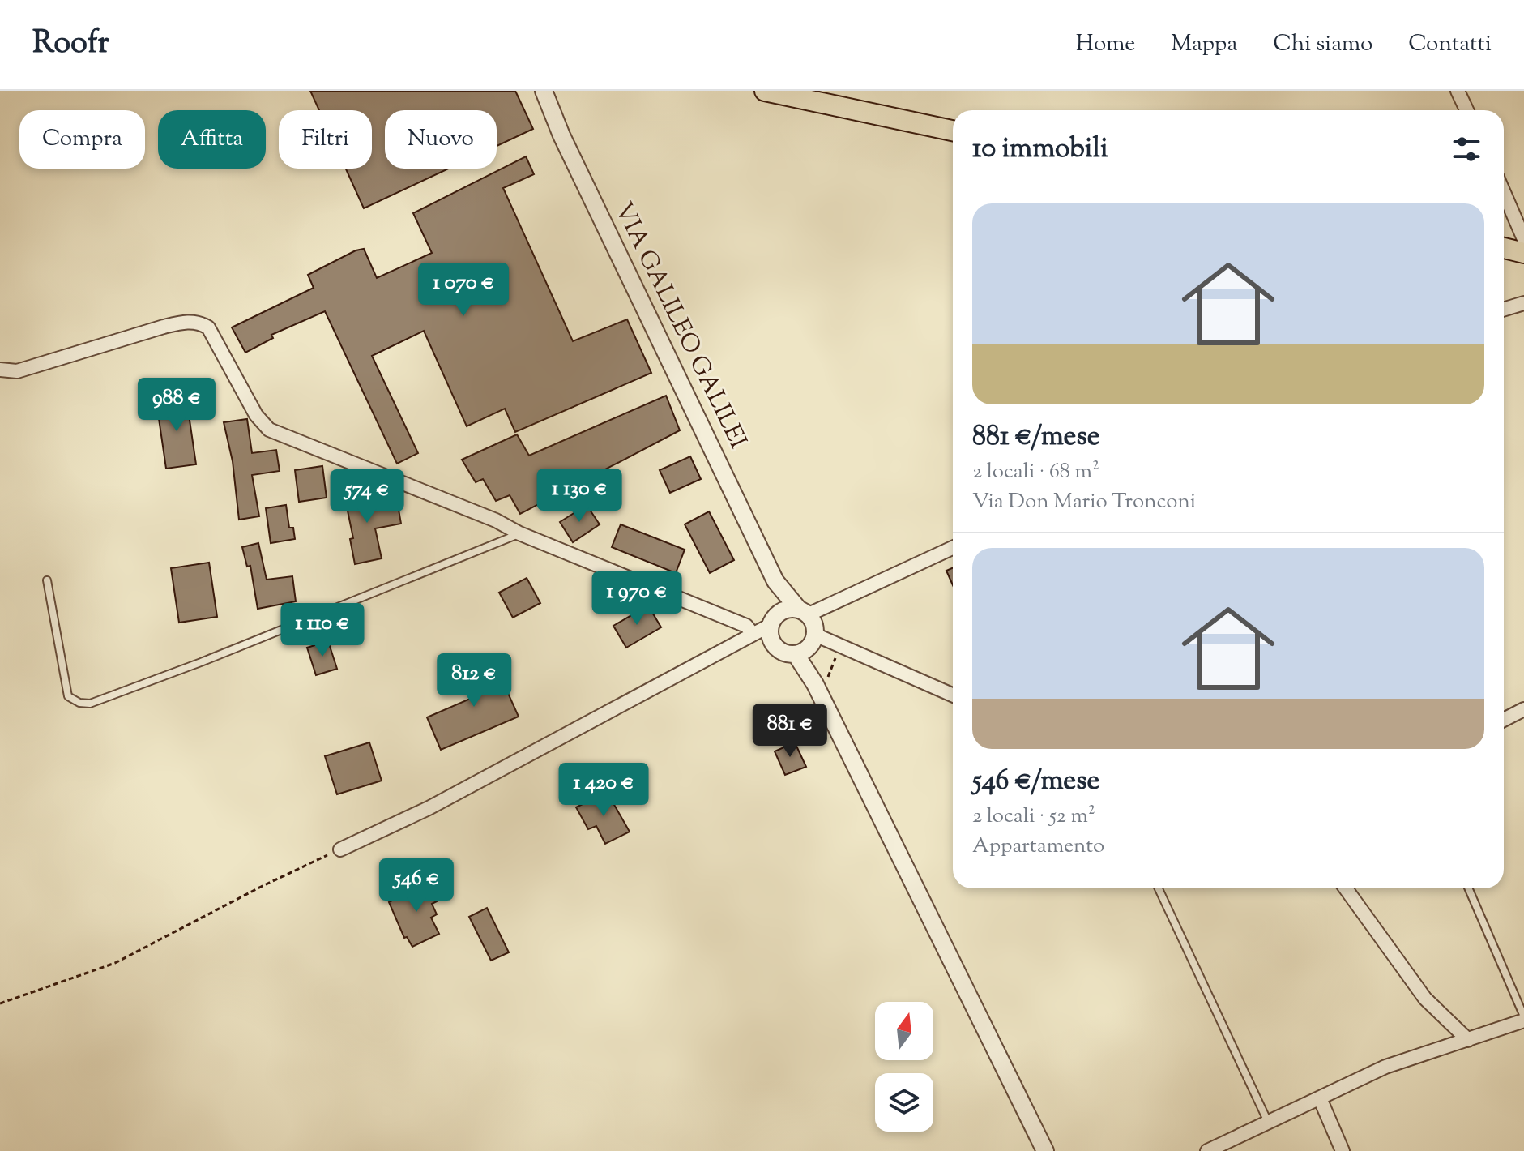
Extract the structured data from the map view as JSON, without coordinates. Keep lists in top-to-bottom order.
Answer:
{
  "streets": {
    "street": ["VIA GALILEO GALILEI"]
  },
  "north": "top",
  "page": {
    "header": "Roofr",
    "nav": [
      "Home",
      "Mappa",
      "Chi siamo",
      "Contatti"
    ],
    "chip": [
      "Compra",
      "Affitta",
      "Filtri",
      "Nuovo"
    ],
    "heading": "10 immobili",
    "list": [
      {
        "name": "881 €/mese",
        "note": "2 locali · 68 m² · Via Don Mario Tronconi"
      },
      {
        "name": "546 €/mese",
        "note": "2 locali · 52 m² · Appartamento"
      }
    ],
    "price": [
      "1 070 €",
      "988 €",
      "1 130 €",
      "574 €",
      "1 970 €",
      "1 110 €",
      "812 €",
      "881 €",
      "1 420 €",
      "546 €"
    ]
  }
}
